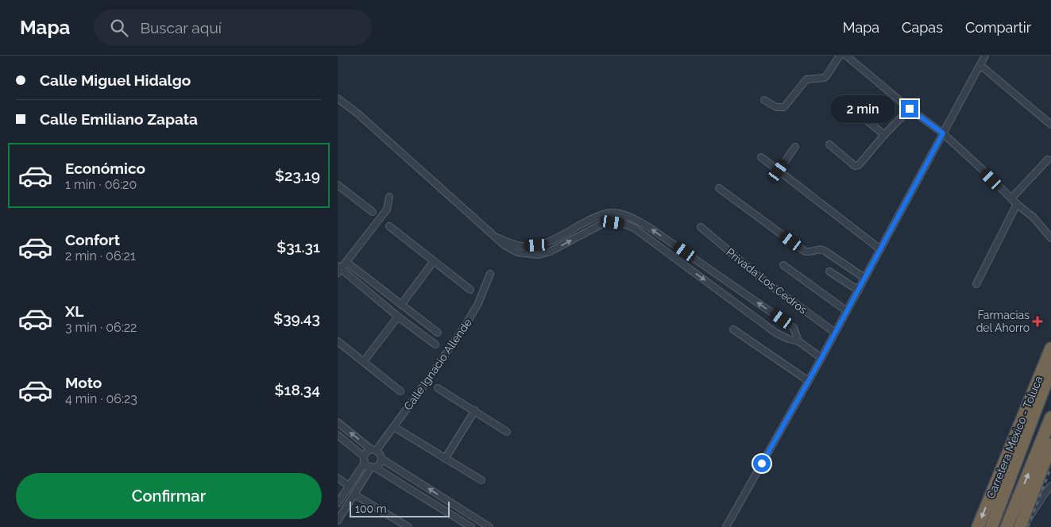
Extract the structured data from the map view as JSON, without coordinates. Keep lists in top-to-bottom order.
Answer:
{
  "streets": {
    "highway": ["Carretera México - Toluca"],
    "street": ["Privada Los Cedros", "Calle Ignacio Allende"]
  },
  "places": {
    "health": ["Farmacias del Ahorro"]
  },
  "scale_bar": "100 m",
  "page": {
    "header": "Mapa",
    "search": "Buscar aquí",
    "nav": ["Mapa", "Capas", "Compartir"],
    "banner": ["Calle Miguel Hidalgo", "Calle Emiliano Zapata"],
    "bubble": "2 min",
    "list": [
      {
        "name": "Económico",
        "note": "1 min · 06:20",
        "value": "$23.19"
      },
      {
        "name": "Confort",
        "note": "2 min · 06:21",
        "value": "$31.31"
      },
      {
        "name": "XL",
        "note": "3 min · 06:22",
        "value": "$39.43"
      },
      {
        "name": "Moto",
        "note": "4 min · 06:23",
        "value": "$18.34"
      }
    ],
    "buttons": "Confirmar",
    "scale": "100 m"
  }
}
